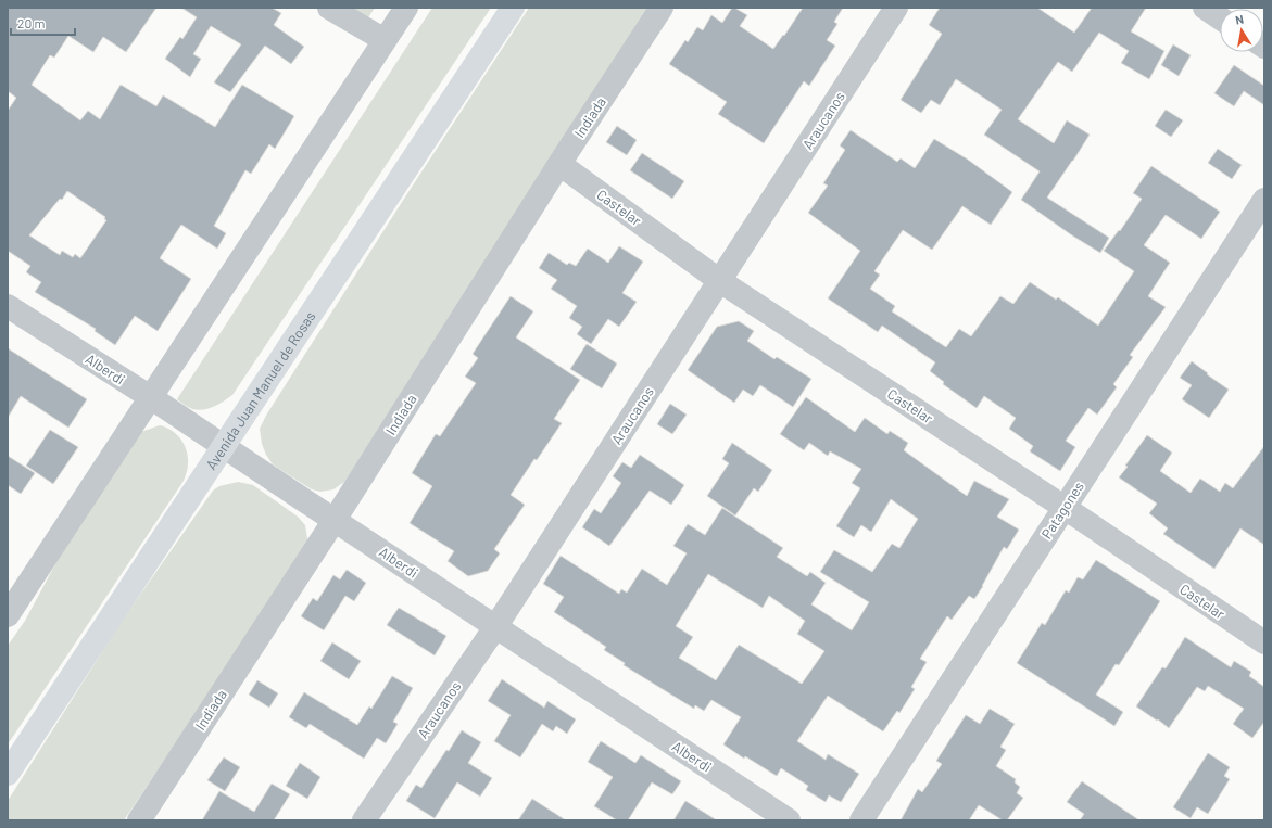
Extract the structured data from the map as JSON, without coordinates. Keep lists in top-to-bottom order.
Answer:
{
  "streets": {
    "main road": ["Avenida Juan Manuel de Rosas"],
    "street": [
      "Indiada",
      "Araucanos",
      "Castelar",
      "Alberdi",
      "Patagones"
    ]
  },
  "crossings": [
    ["Indiada", "Castelar"],
    ["Indiada", "Alberdi"],
    ["Araucanos", "Castelar"],
    ["Araucanos", "Alberdi"],
    ["Castelar", "Patagones"],
    ["Alberdi", "Avenida Juan Manuel de Rosas"]
  ],
  "scale_bar": "20 m",
  "north": "top"
}
